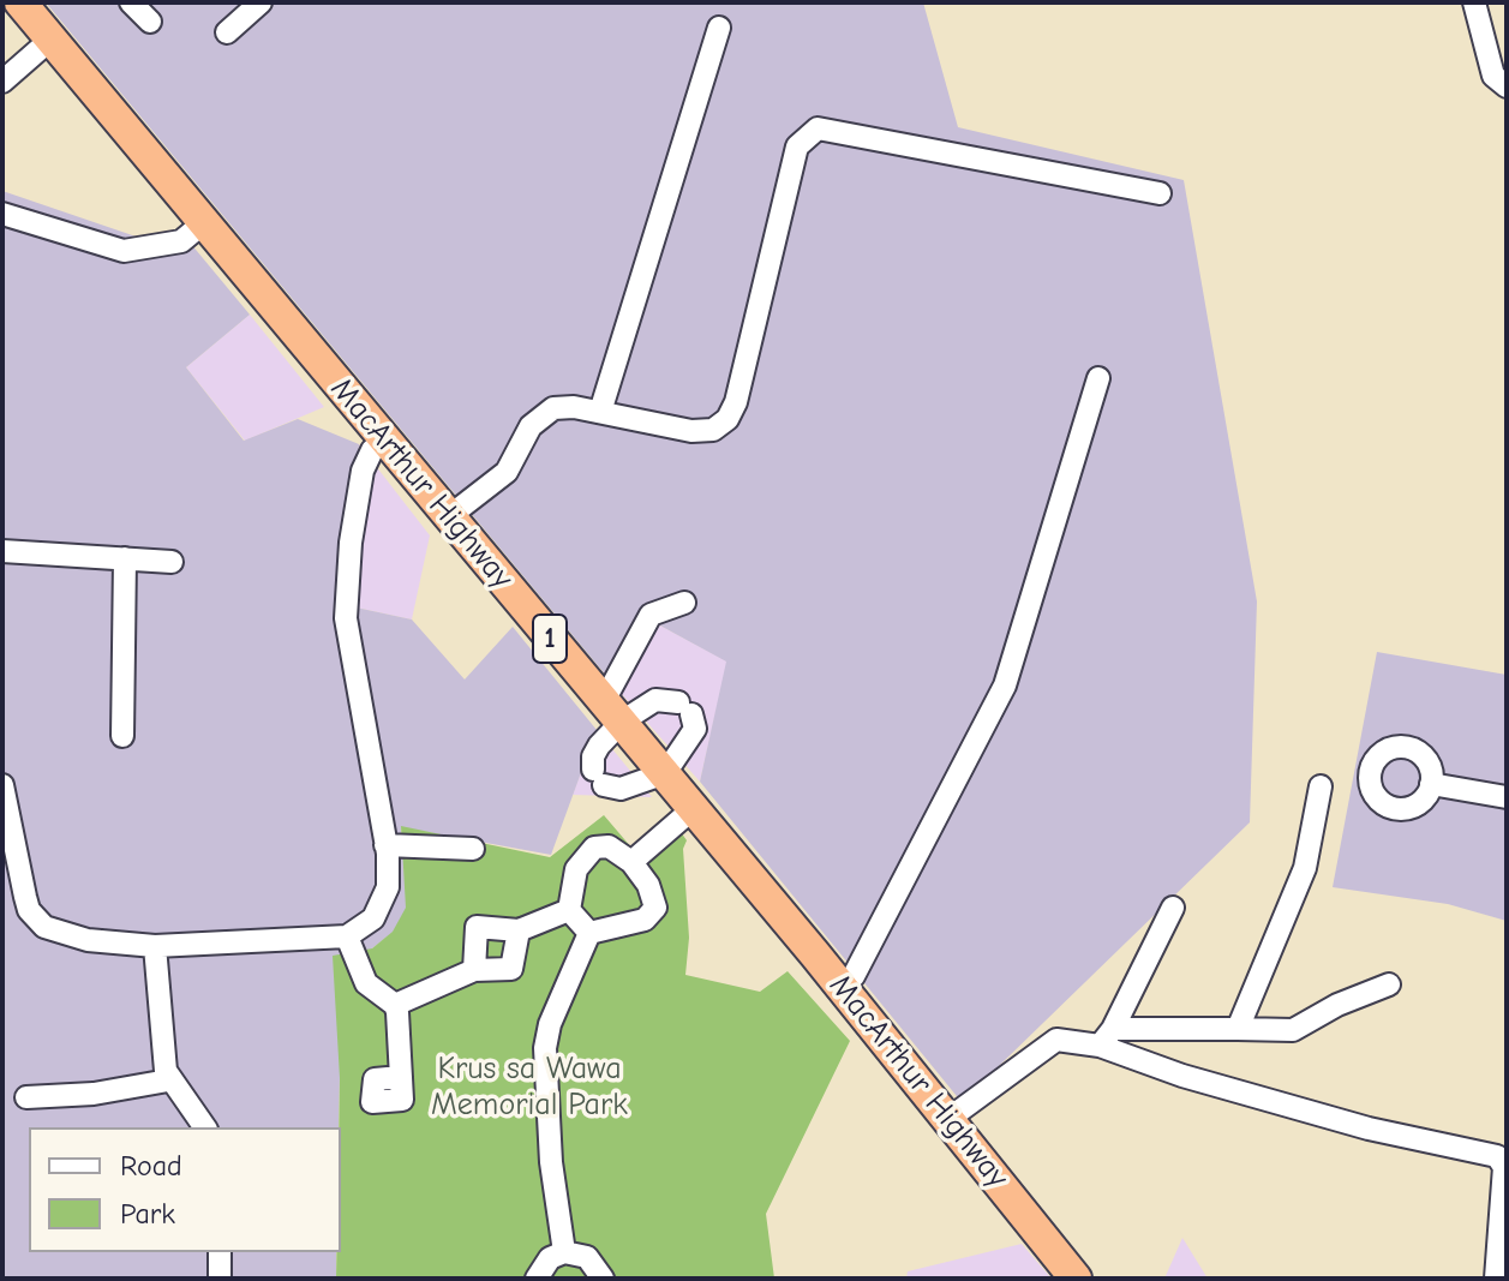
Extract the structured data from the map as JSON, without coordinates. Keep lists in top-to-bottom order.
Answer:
{
  "streets": {
    "highway": ["MacArthur Highway", "1"]
  },
  "parks": ["Krus sa Wawa Memorial Park"],
  "legend": ["Road", "Park"]
}
